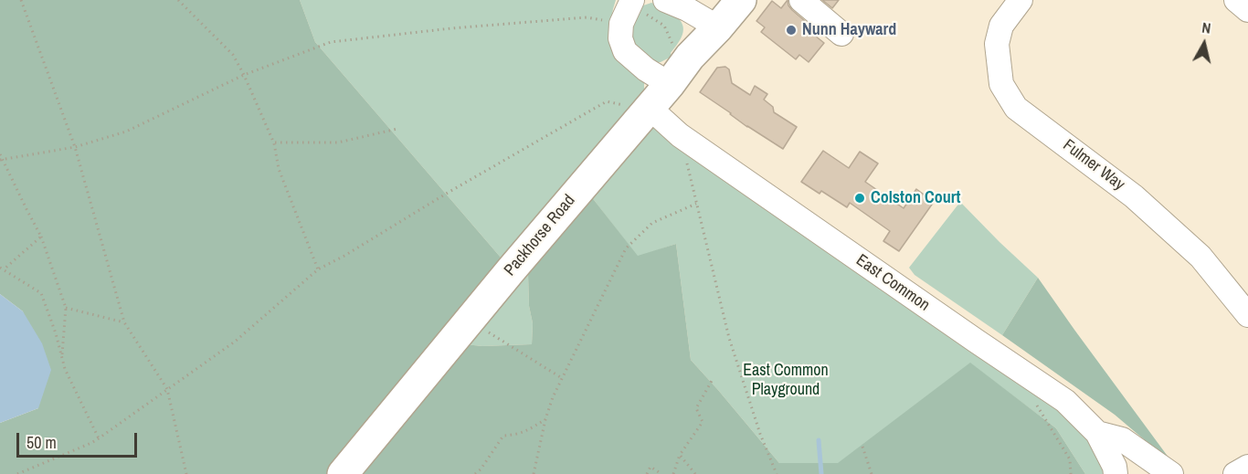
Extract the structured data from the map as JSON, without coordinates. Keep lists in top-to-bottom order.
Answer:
{
  "streets": {
    "main road": ["Packhorse Road"],
    "street": ["Fulmer Way", "East Common"]
  },
  "crossings": [
    ["Packhorse Road", "East Common"]
  ],
  "parks": ["East Common Playground"],
  "places": ["Nunn Hayward", "Colston Court"],
  "scale_bar": "50 m",
  "north": "top"
}
